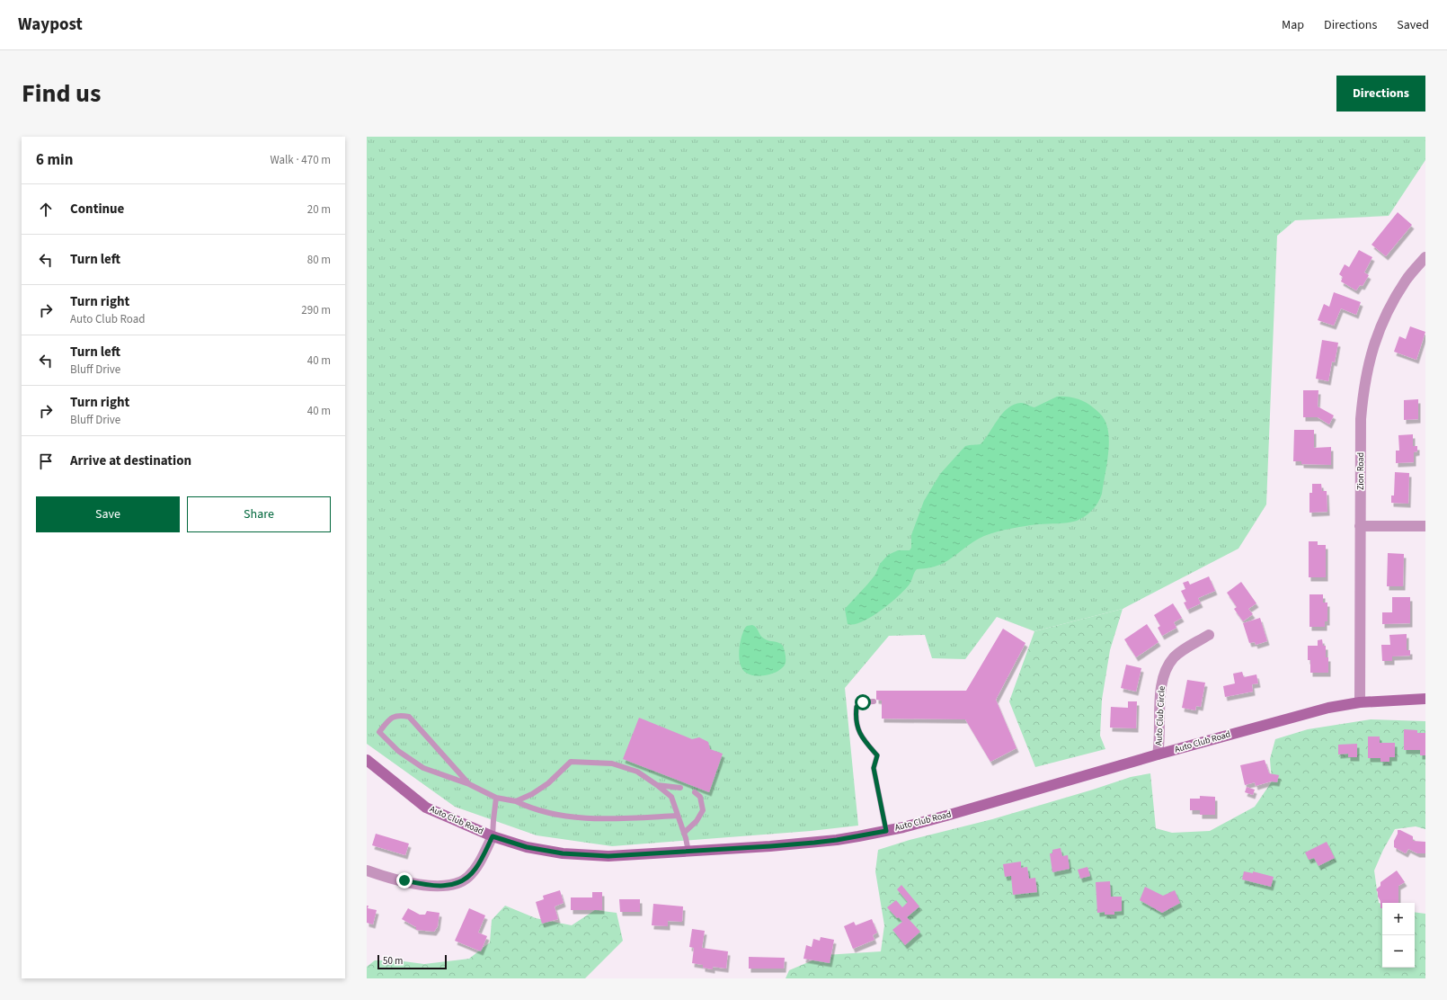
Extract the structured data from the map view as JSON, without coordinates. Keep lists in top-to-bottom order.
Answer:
{
  "streets": {
    "street": ["Zion Road", "Auto Club Circle", "Auto Club Road"]
  },
  "crossings": [
    ["Zion Road", "Auto Club Road"],
    ["Auto Club Circle", "Auto Club Road"]
  ],
  "scale_bar": "50 m",
  "page": {
    "header": "Waypost",
    "nav": ["Map", "Directions", "Saved"],
    "title": "Find us",
    "buttons": [
      "Directions",
      ["Save", "Share"]
    ],
    "heading": ["6 min", "Walk · 470 m"],
    "list": [
      ["Continue", "20 m"],
      ["Turn left", "80 m"],
      ["Turn right", "Auto Club Road", "290 m"],
      ["Turn left", "Bluff Drive", "40 m"],
      ["Turn right", "Bluff Drive", "40 m"],
      "Arrive at destination"
    ],
    "map_buttons": ["+", "−"],
    "scale": "50 m"
  }
}
